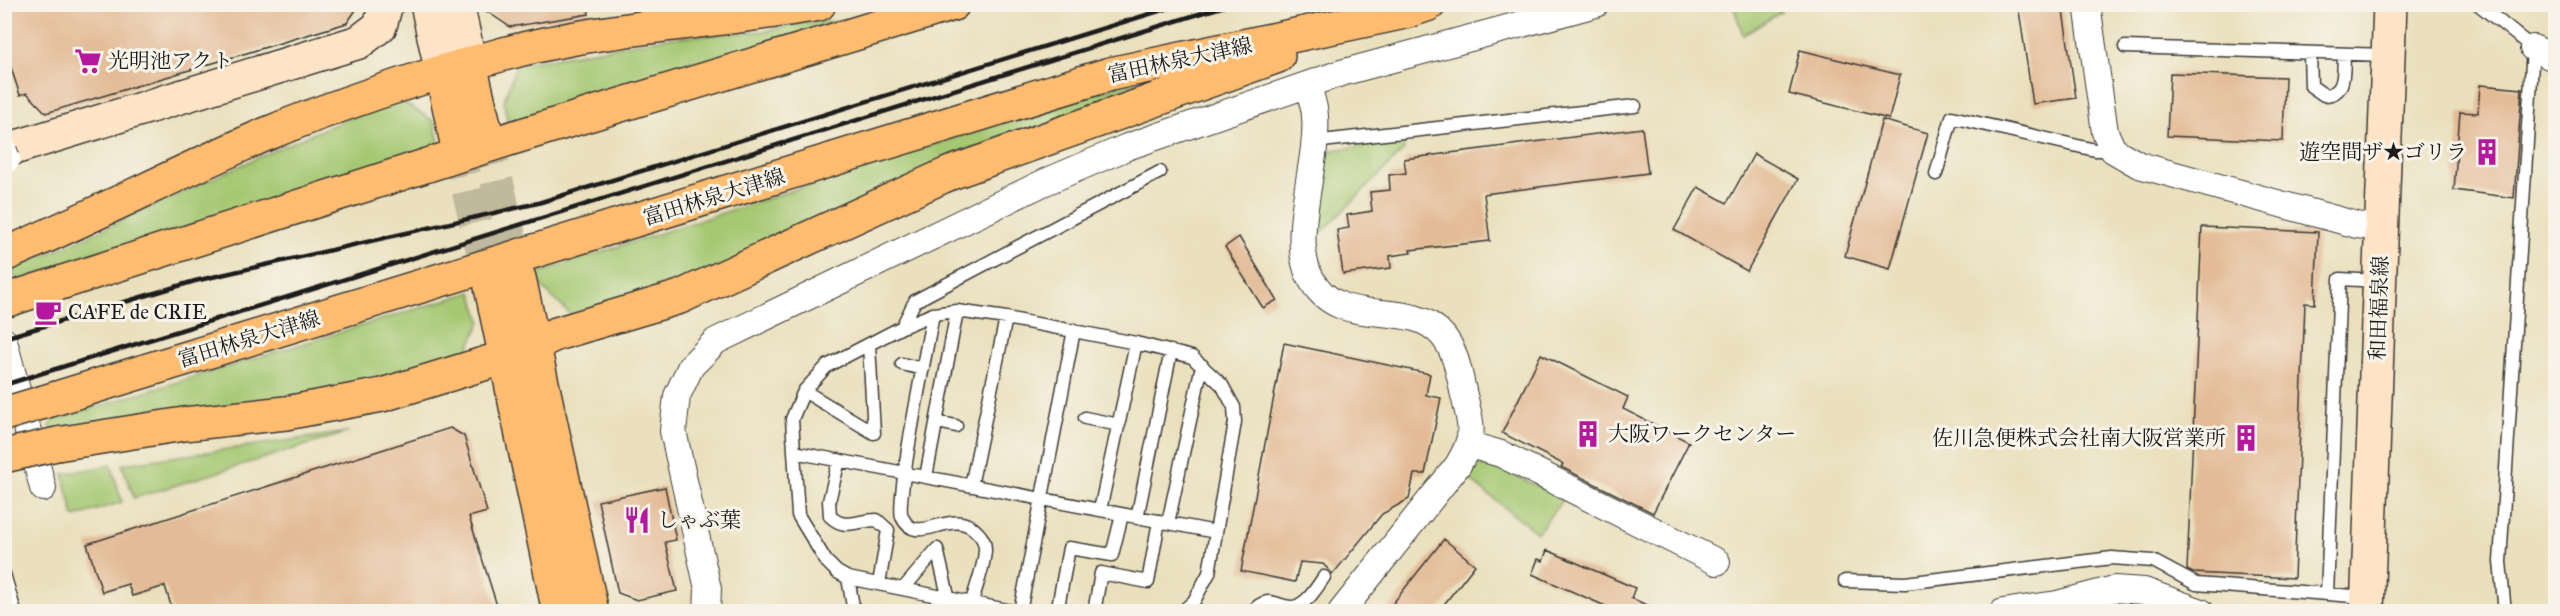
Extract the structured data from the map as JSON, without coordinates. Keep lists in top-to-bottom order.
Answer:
{
  "streets": {
    "main road": ["富田林泉大津線", "和田福泉線"]
  },
  "places": {
    "supermarket": ["光明池アクト"],
    "building": ["遊空間ザ★ゴリラ", "大阪ワークセンター", "佐川急便株式会社南大阪営業所"],
    "cafe": ["CAFE de CRIE"],
    "restaurant": ["しゃぶ葉"]
  }
}
